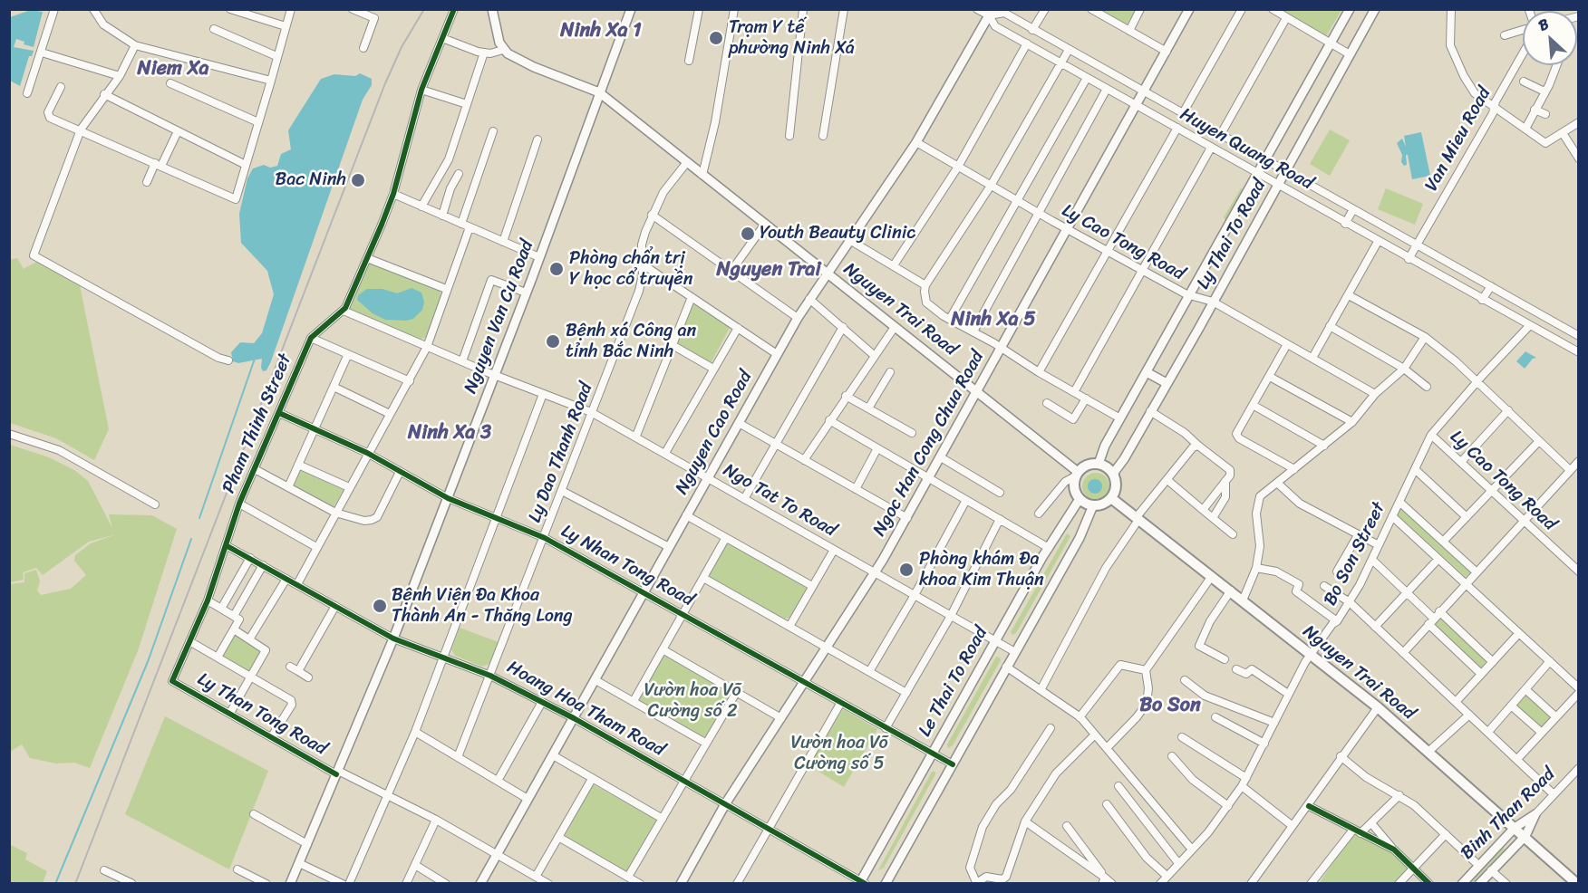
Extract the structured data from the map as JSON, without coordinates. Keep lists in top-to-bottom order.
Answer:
{
  "streets": {
    "highway": ["Nguyen Trai Road"],
    "main road": [
      "Ly Thai To Road",
      "Nguyen Van Cu Road",
      "Nguyen Cao Road",
      "Ngoc Han Cong Chua Road",
      "Le Thai To Road",
      "Binh Than Road"
    ],
    "street": [
      "Van Mieu Road",
      "Huyen Quang Road",
      "Ly Cao Tong Road",
      "Pham Thinh Street",
      "Ly Dao Thanh Road",
      "Ngo Tat To Road",
      "Bo Son Street",
      "Ly Nhan Tong Road",
      "Hoang Hoa Tham Road",
      "Ly Than Tong Road"
    ]
  },
  "crossings": [
    ["Van Mieu Road", "Huyen Quang Road"],
    ["Huyen Quang Road", "Ly Thai To Road"],
    ["Huyen Quang Road", "Nguyen Cao Road"],
    ["Huyen Quang Road", "Ngoc Han Cong Chua Road"],
    ["Huyen Quang Road", "Bo Son Street"],
    ["Ly Thai To Road", "Ly Cao Tong Road"],
    ["Ly Thai To Road", "Nguyen Trai Road"],
    ["Ly Thai To Road", "Le Thai To Road"],
    ["Ly Cao Tong Road", "Nguyen Cao Road"],
    ["Ly Cao Tong Road", "Ngoc Han Cong Chua Road"],
    ["Ly Cao Tong Road", "Bo Son Street"],
    ["Nguyen Trai Road", "Nguyen Van Cu Road"],
    ["Nguyen Trai Road", "Nguyen Cao Road"],
    ["Nguyen Trai Road", "Ngoc Han Cong Chua Road"],
    ["Nguyen Trai Road", "Ly Dao Thanh Road"],
    ["Nguyen Trai Road", "Bo Son Street"],
    ["Nguyen Trai Road", "Le Thai To Road"],
    ["Nguyen Trai Road", "Binh Than Road"],
    ["Nguyen Van Cu Road", "Ngo Tat To Road"],
    ["Nguyen Van Cu Road", "Ly Nhan Tong Road"],
    ["Nguyen Van Cu Road", "Hoang Hoa Tham Road"],
    ["Nguyen Van Cu Road", "Ly Than Tong Road"],
    ["Pham Thinh Street", "Ngo Tat To Road"],
    ["Pham Thinh Street", "Ly Nhan Tong Road"],
    ["Pham Thinh Street", "Hoang Hoa Tham Road"],
    ["Pham Thinh Street", "Ly Than Tong Road"],
    ["Nguyen Cao Road", "Ngo Tat To Road"],
    ["Nguyen Cao Road", "Ly Nhan Tong Road"],
    ["Nguyen Cao Road", "Hoang Hoa Tham Road"],
    ["Nguyen Cao Road", "Ly Than Tong Road"],
    ["Ngoc Han Cong Chua Road", "Ngo Tat To Road"],
    ["Ngoc Han Cong Chua Road", "Ly Nhan Tong Road"],
    ["Ngoc Han Cong Chua Road", "Hoang Hoa Tham Road"],
    ["Ly Dao Thanh Road", "Ngo Tat To Road"],
    ["Ly Dao Thanh Road", "Ly Nhan Tong Road"],
    ["Ly Dao Thanh Road", "Hoang Hoa Tham Road"],
    ["Ngo Tat To Road", "Le Thai To Road"],
    ["Ly Nhan Tong Road", "Le Thai To Road"],
    ["Le Thai To Road", "Hoang Hoa Tham Road"]
  ],
  "districts": [
    "Ninh Xa 1",
    "Niem Xa",
    "Nguyen Trai",
    "Ninh Xa 5",
    "Ninh Xa 3",
    "Bo Son"
  ],
  "parks": ["Vườn hoa Võ Cường số 2", "Vườn hoa Võ Cường số 5"],
  "places": [
    "Trạm Y tế phường Ninh Xá",
    "Bac Ninh",
    "Youth Beauty Clinic",
    "Phòng chẩn trị Y học cổ truyền",
    "Bệnh xá Công an tỉnh Bắc Ninh",
    "Phòng khám Đa khoa Kim Thuận",
    "Bệnh Viện Đa Khoa Thành An - Thăng Long"
  ],
  "north": "top left"
}
